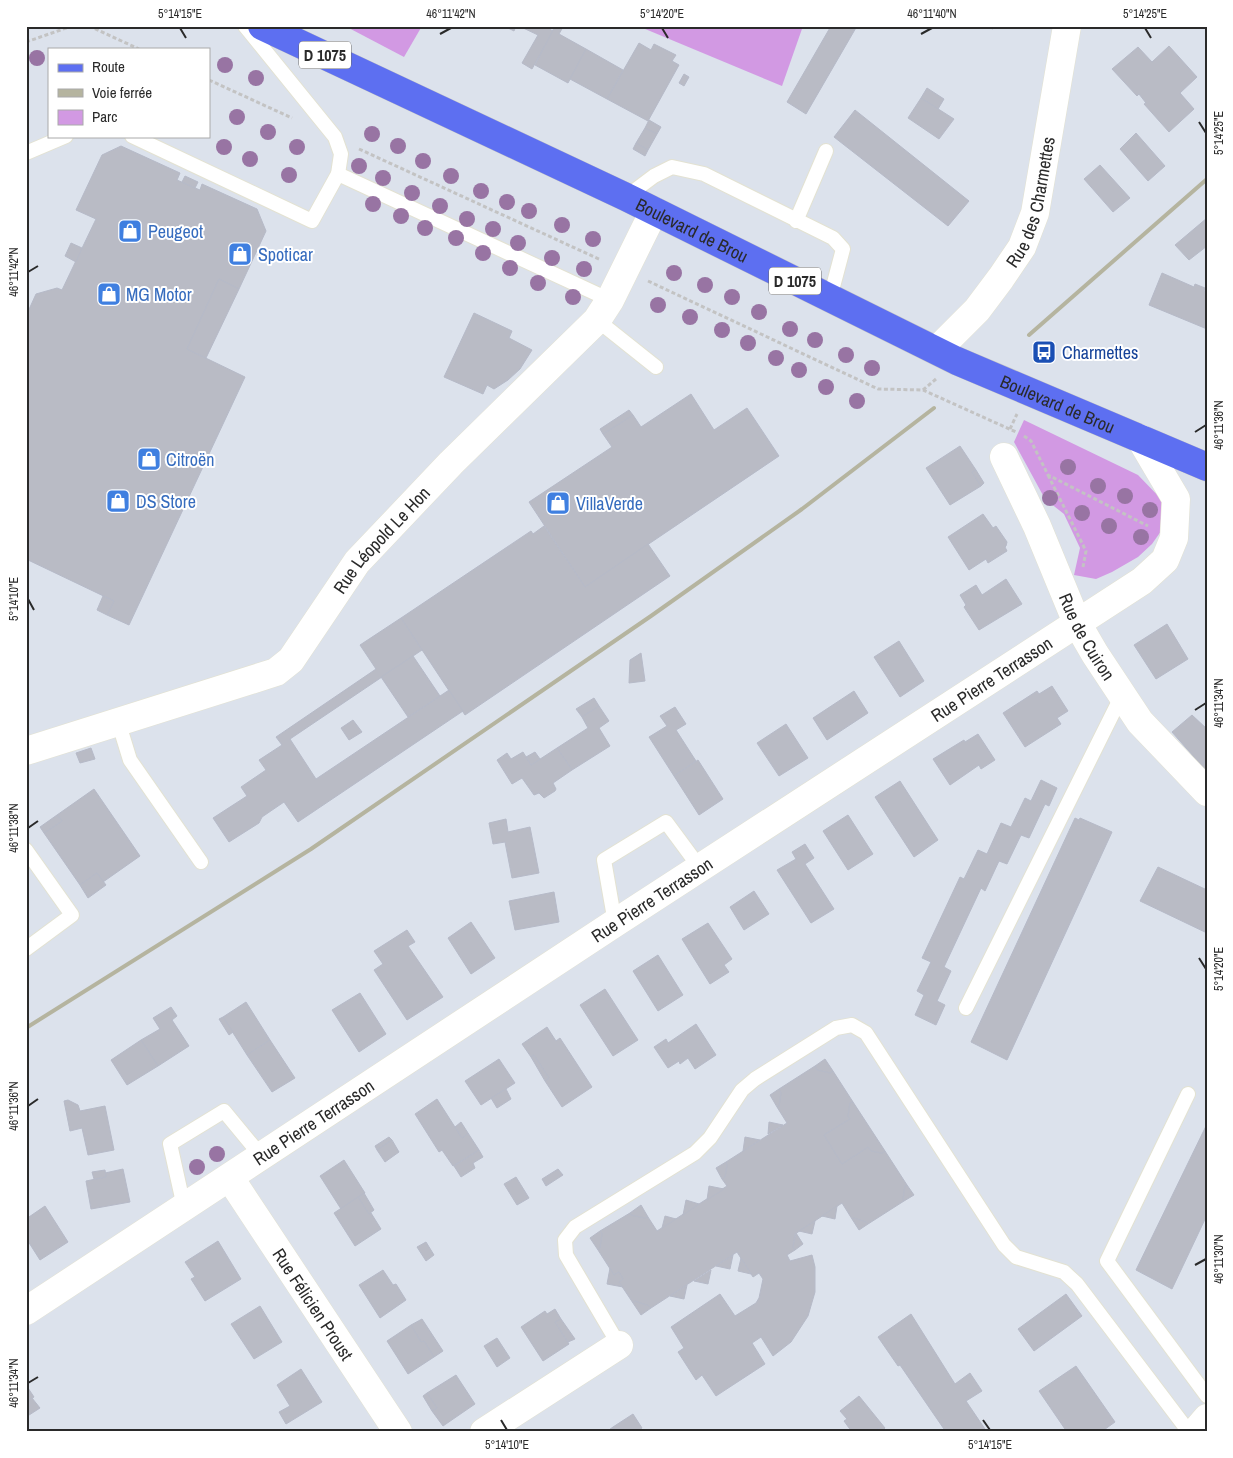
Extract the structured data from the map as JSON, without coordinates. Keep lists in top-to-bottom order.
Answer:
{
  "streets": {
    "main road": ["D 1075", "Boulevard de Brou"],
    "street": [
      "Rue des Charmettes",
      "Rue Léopold Le Hon",
      "Rue de Cuiron",
      "Rue Pierre Terrasson",
      "Rue Félicien Proust"
    ]
  },
  "crossings": [
    ["Rue des Charmettes", "Boulevard de Brou"],
    ["Boulevard de Brou", "Rue Léopold Le Hon"],
    ["Boulevard de Brou", "Rue Pierre Terrasson"],
    ["Rue de Cuiron", "Rue Pierre Terrasson"],
    ["Rue Pierre Terrasson", "Rue Félicien Proust"]
  ],
  "places": {
    "shop": [
      "Peugeot",
      "Spoticar",
      "MG Motor",
      "Citroën",
      "DS Store",
      "VillaVerde"
    ],
    "bus stop": ["Charmettes"]
  },
  "legend": ["Route", "Voie ferrée", "Parc"],
  "coordinates": [
    "5°14'15\"E",
    "46°11'42\"N",
    "5°14'20\"E",
    "46°11'40\"N",
    "5°14'25\"E",
    "46°11'36\"N",
    "5°14'10\"E",
    "46°11'34\"N",
    "46°11'38\"N",
    "46°11'30\"N"
  ]
}
